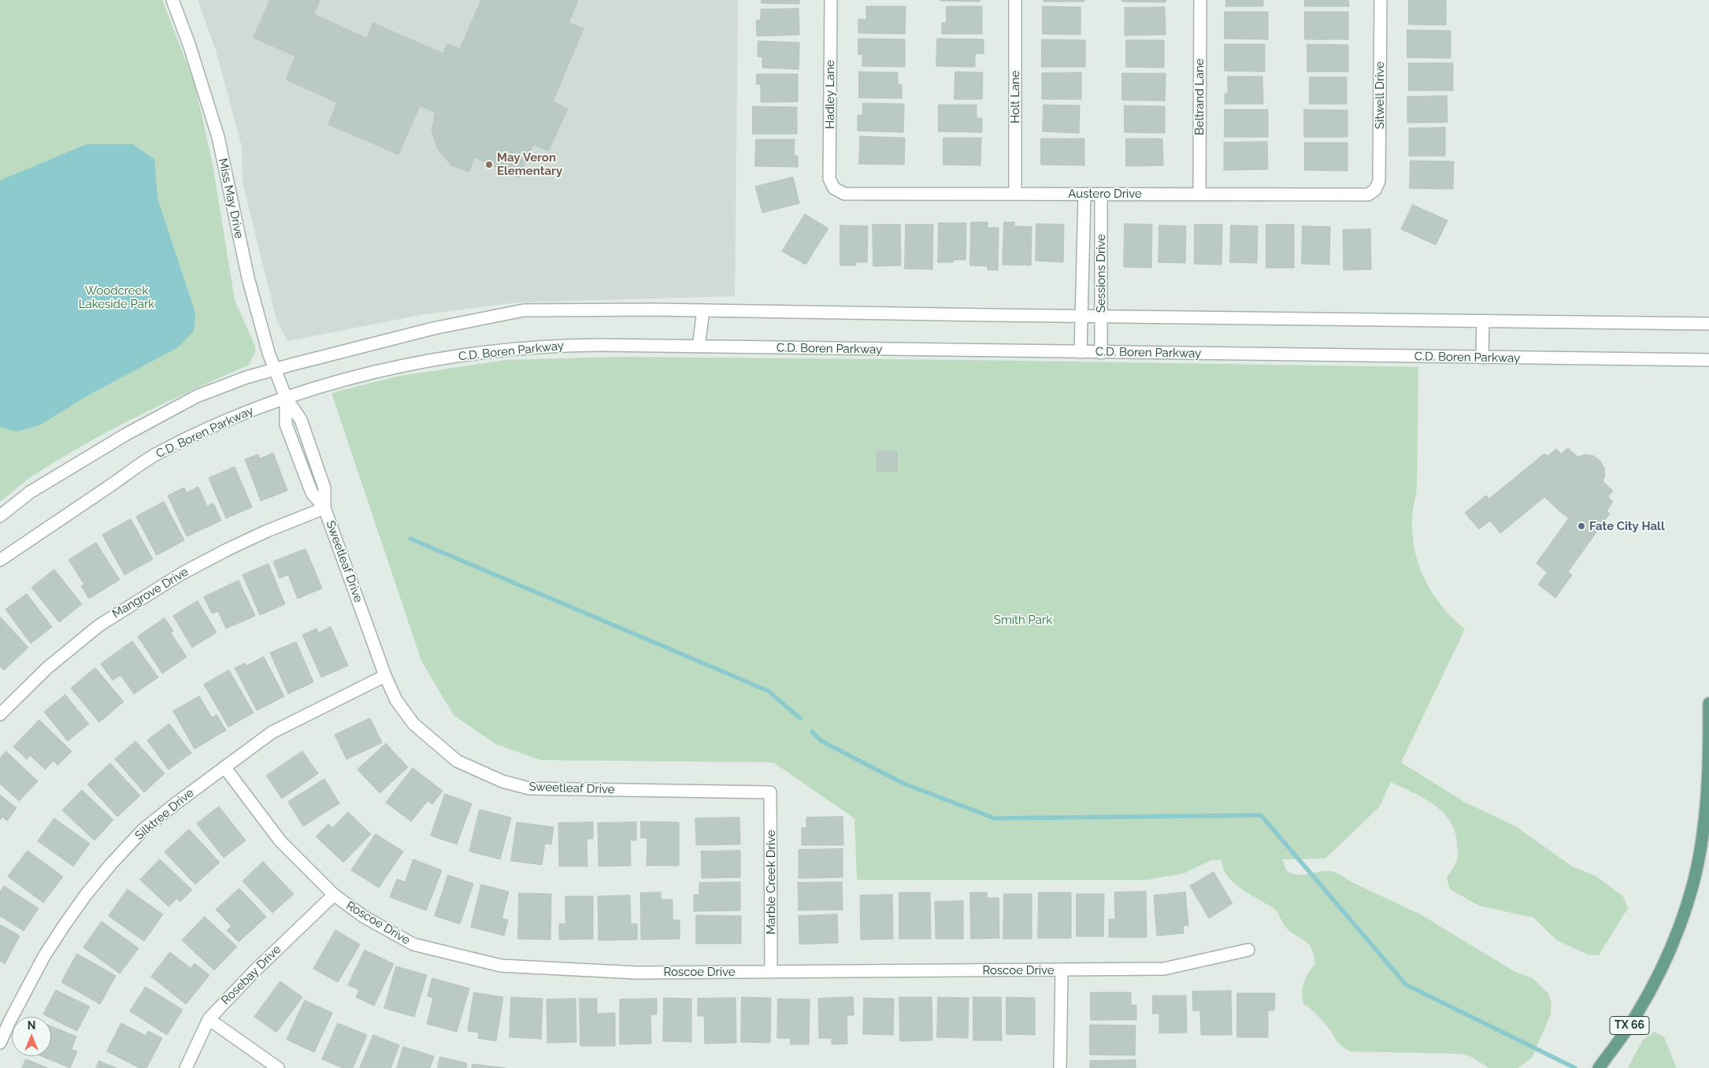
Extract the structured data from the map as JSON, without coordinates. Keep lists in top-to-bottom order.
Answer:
{
  "streets": {
    "main road": ["TX 66"],
    "street": [
      "Hadley Lane",
      "Sitwell Drive",
      "Holt Lane",
      "Beltrand Lane",
      "Austero Drive",
      "Miss May Drive",
      "Sessions Drive",
      "C.D. Boren Parkway",
      "Sweetleaf Drive",
      "Mangrove Drive",
      "Silktree Drive",
      "Marble Creek Drive",
      "Roscoe Drive",
      "Rosebay Drive"
    ]
  },
  "crossings": [
    ["Hadley Lane", "Austero Drive"],
    ["Sitwell Drive", "Austero Drive"],
    ["Holt Lane", "Austero Drive"],
    ["Beltrand Lane", "Austero Drive"],
    ["Austero Drive", "Sessions Drive"],
    ["Miss May Drive", "C.D. Boren Parkway"],
    ["Miss May Drive", "Sweetleaf Drive"],
    ["Sessions Drive", "C.D. Boren Parkway"],
    ["C.D. Boren Parkway", "Sweetleaf Drive"],
    ["Sweetleaf Drive", "Mangrove Drive"],
    ["Sweetleaf Drive", "Silktree Drive"],
    ["Sweetleaf Drive", "Marble Creek Drive"],
    ["Silktree Drive", "Roscoe Drive"],
    ["Marble Creek Drive", "Roscoe Drive"],
    ["Roscoe Drive", "Rosebay Drive"]
  ],
  "parks": ["Woodcreek Lakeside Park", "Smith Park"],
  "places": ["May Veron Elementary", "Fate City Hall"],
  "north": "top"
}
